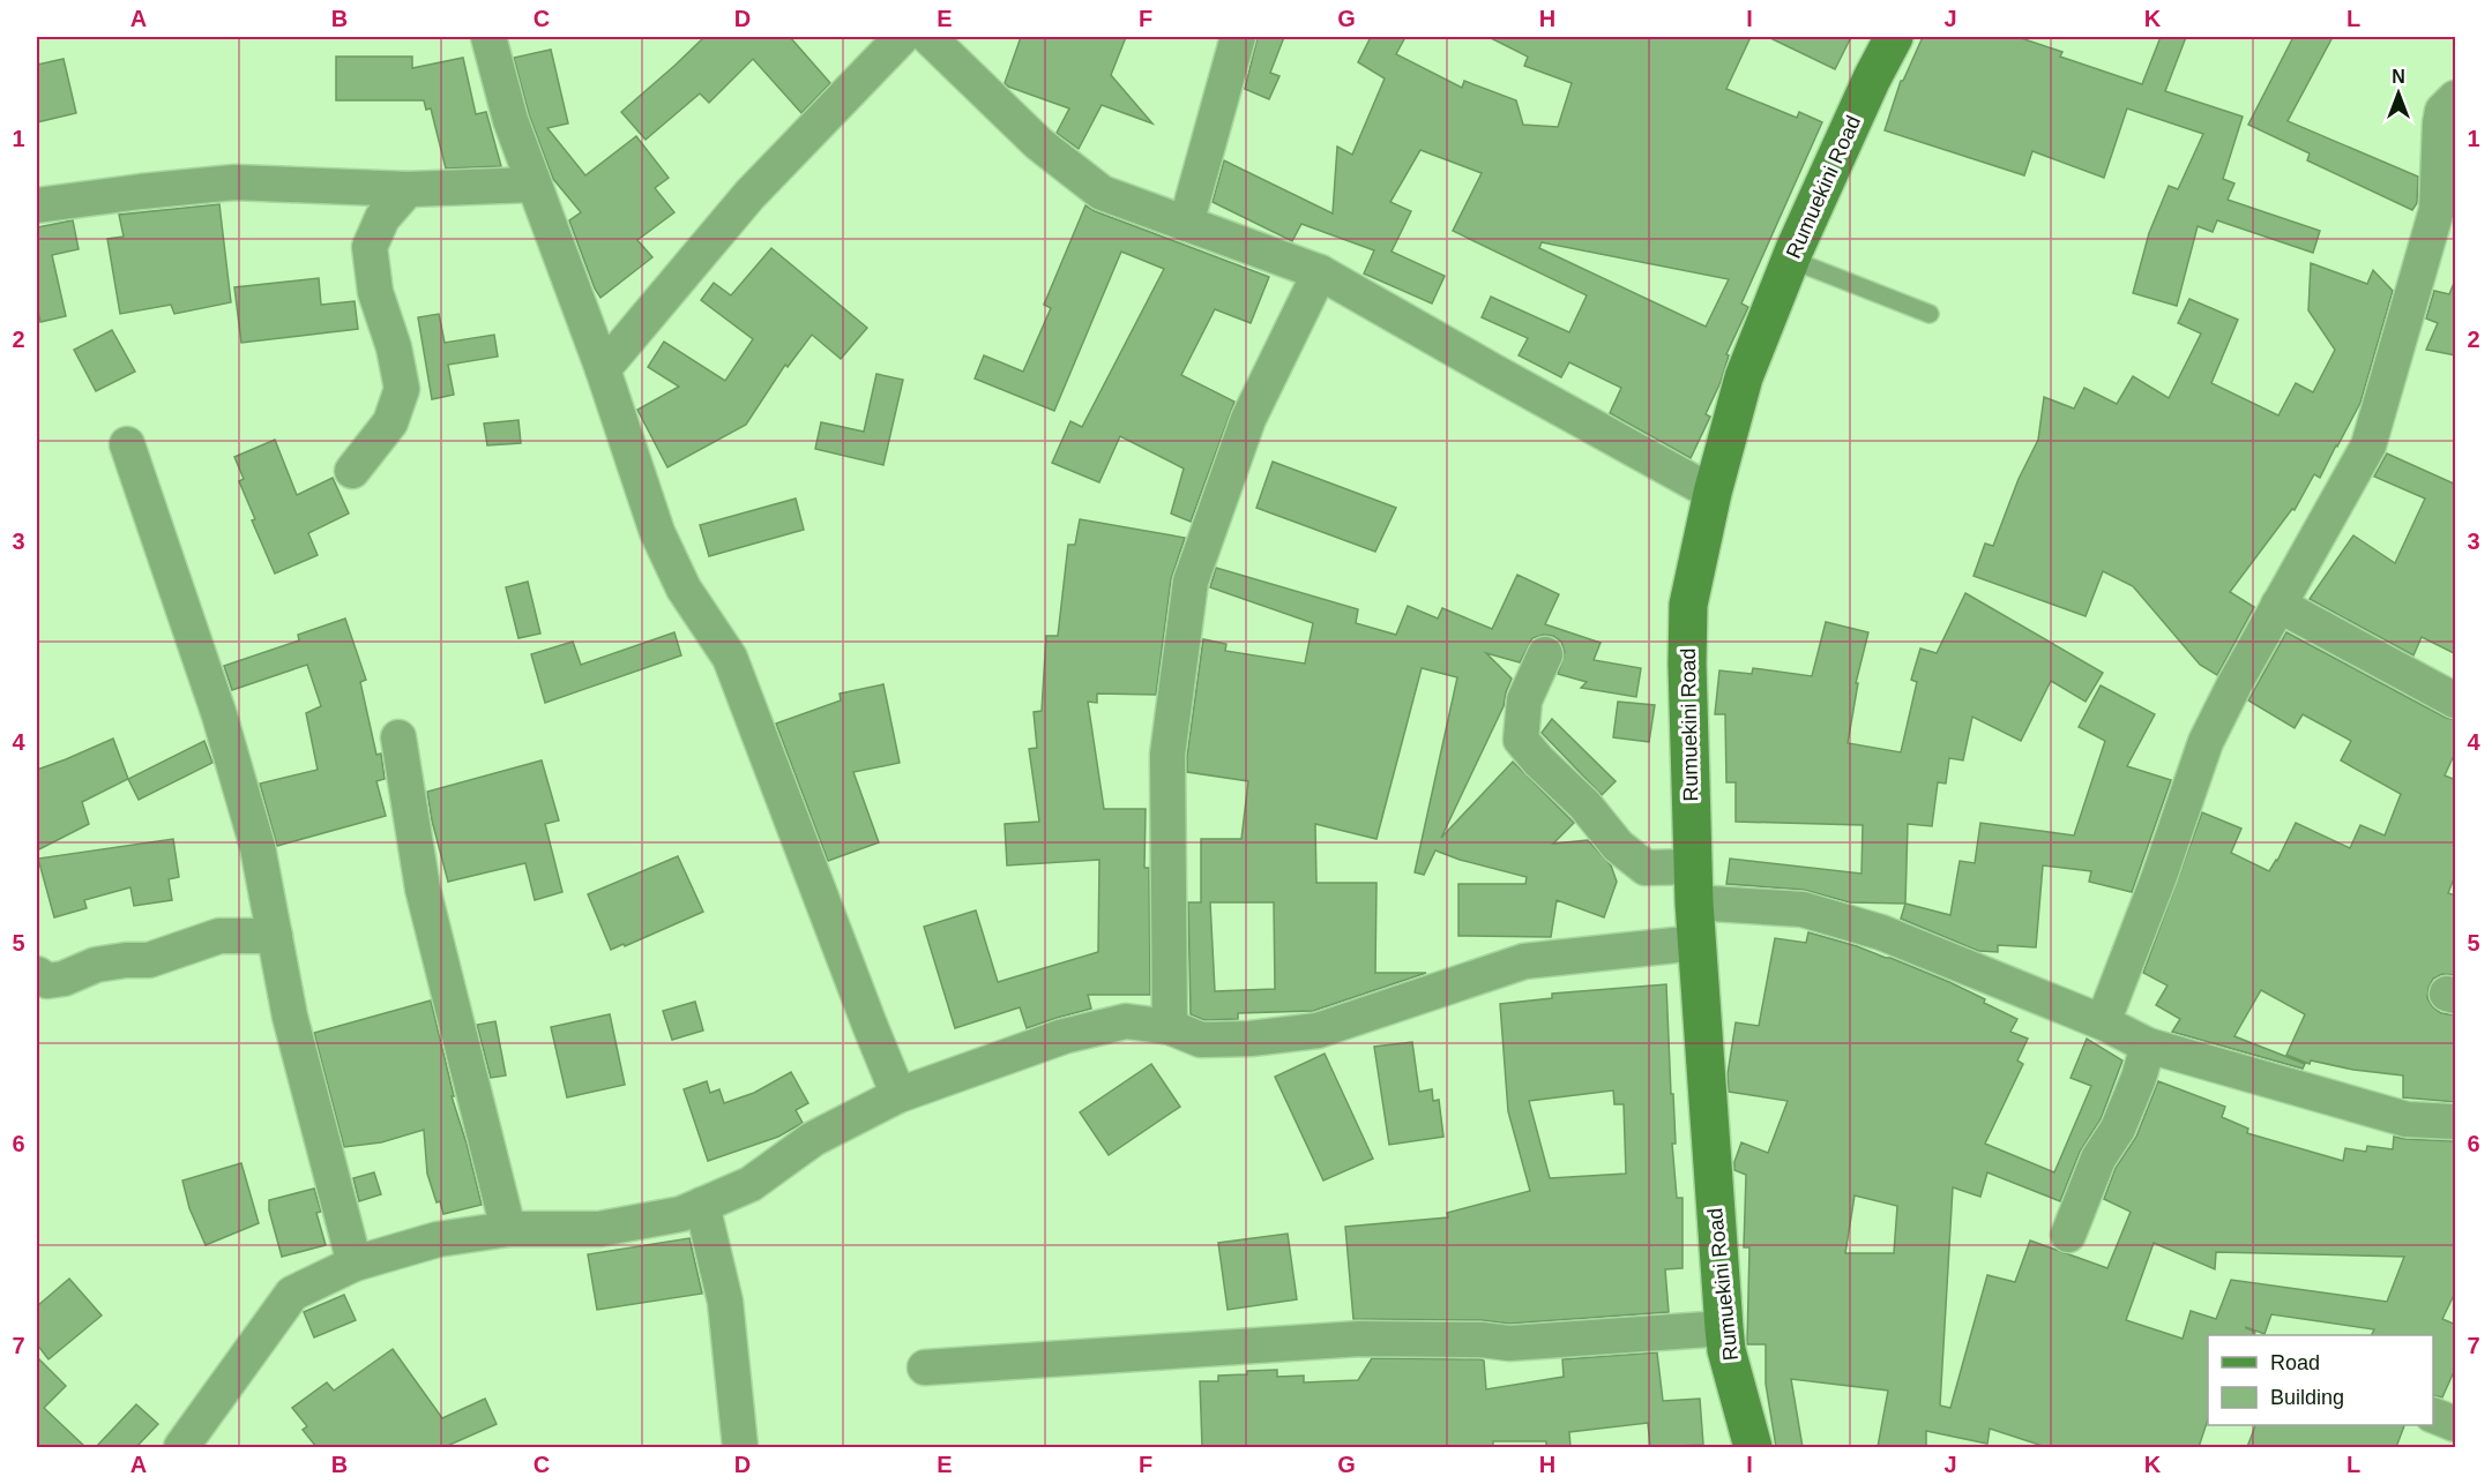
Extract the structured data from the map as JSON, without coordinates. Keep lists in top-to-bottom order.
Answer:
{
  "streets": {
    "street": ["Rumuekini Road"]
  },
  "legend": ["Road", "Building"],
  "north": "top",
  "grid": {
    "columns": [
      "A",
      "B",
      "C",
      "D",
      "E",
      "F",
      "G",
      "H",
      "I",
      "J",
      "K",
      "L"
    ],
    "rows": [
      "1",
      "2",
      "3",
      "4",
      "5",
      "6",
      "7"
    ]
  }
}
